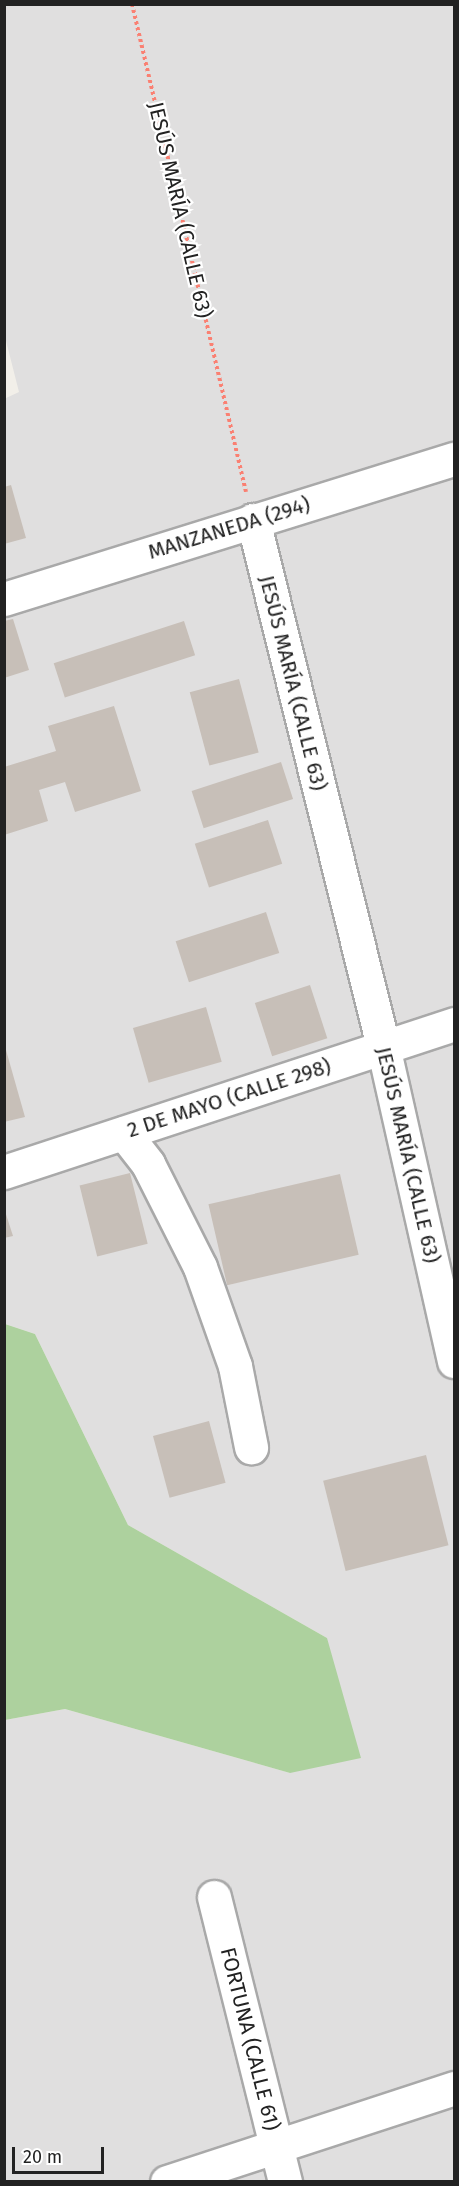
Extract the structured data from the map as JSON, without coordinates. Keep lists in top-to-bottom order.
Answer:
{
  "streets": {
    "street": [
      "JESÚS MARÍA (CALLE 63)",
      "MANZANEDA (294)",
      "2 DE MAYO (CALLE 298)",
      "FORTUNA (CALLE 61)"
    ]
  },
  "crossings": [
    ["JESÚS MARÍA (CALLE 63)", "MANZANEDA (294)"],
    ["JESÚS MARÍA (CALLE 63)", "2 DE MAYO (CALLE 298)"]
  ],
  "scale_bar": "20 m"
}
